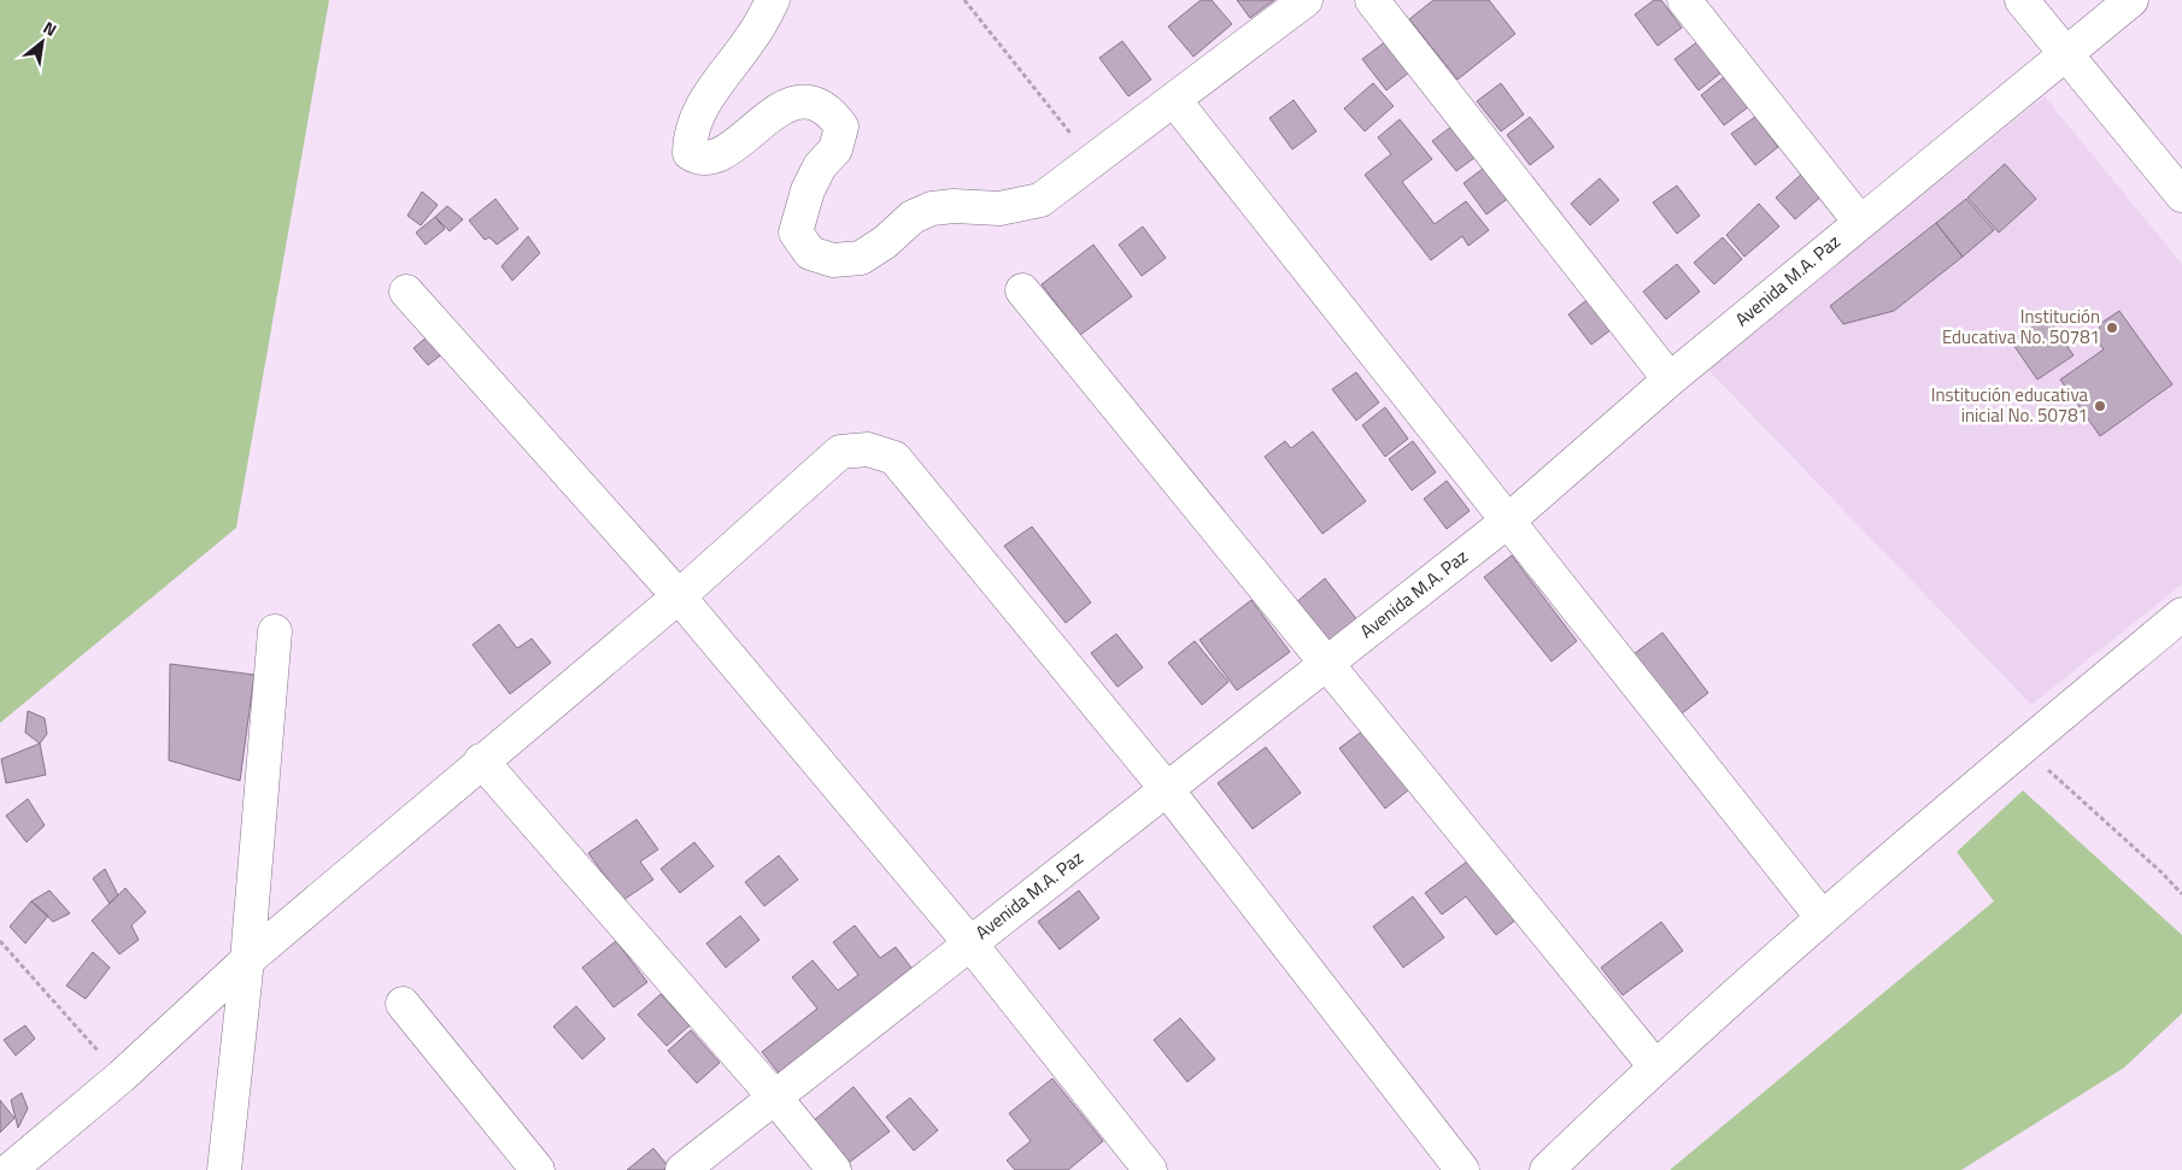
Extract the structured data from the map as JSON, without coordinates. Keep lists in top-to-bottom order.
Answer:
{
  "streets": {
    "street": ["Avenida M.A. Paz"]
  },
  "places": ["Institución Educativa No. 50781", "Institución educativa inicial No. 50781"],
  "north": "top right"
}
